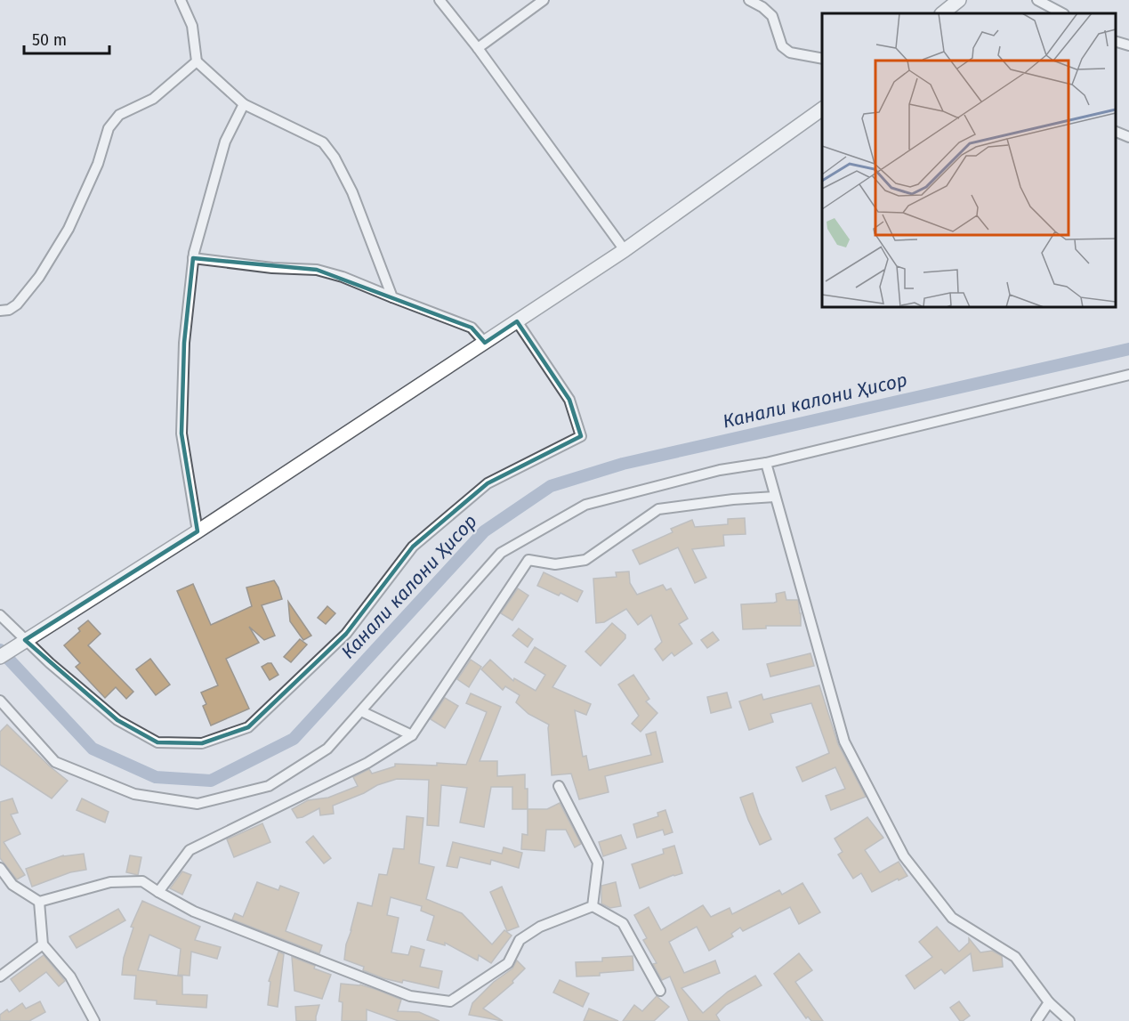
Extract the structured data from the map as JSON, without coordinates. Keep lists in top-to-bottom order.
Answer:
{
  "water": ["Канали калони Ҳисор"],
  "scale_bar": "50 m"
}
